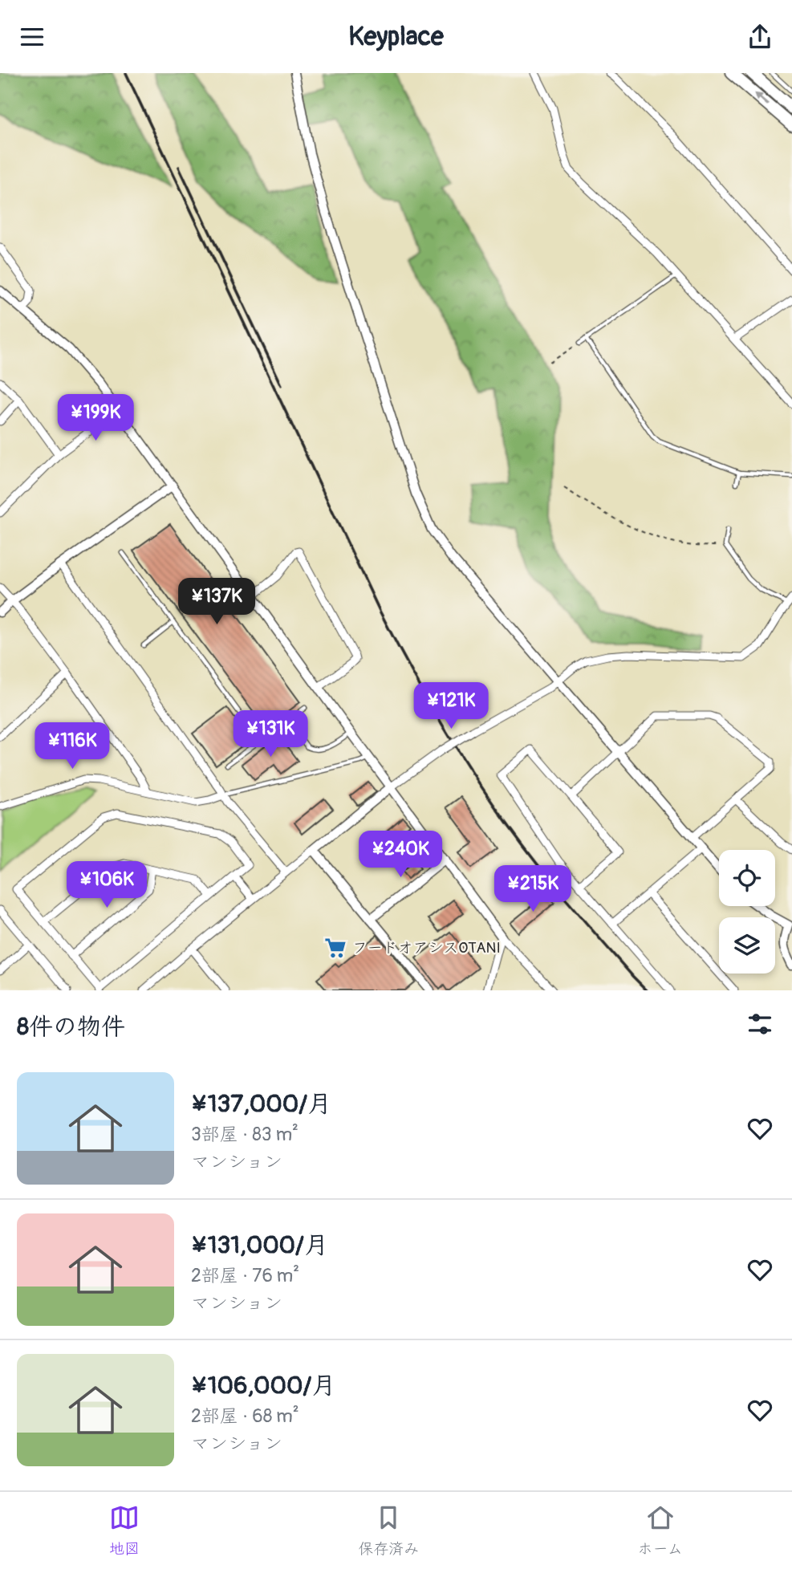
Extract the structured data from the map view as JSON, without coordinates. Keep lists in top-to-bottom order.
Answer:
{
  "places": {
    "supermarket": ["フードオアシスOTANI"]
  },
  "page": {
    "header": "Keyplace",
    "price": [
      "¥199K",
      "¥137K",
      "¥121K",
      "¥131K",
      "¥116K",
      "¥240K",
      "¥106K",
      "¥215K"
    ],
    "heading": "8件の物件",
    "list": [
      {
        "name": "¥137,000/月",
        "note": "3部屋 · 83 m² · マンション"
      },
      {
        "name": "¥131,000/月",
        "note": "2部屋 · 76 m² · マンション"
      },
      {
        "name": "¥106,000/月",
        "note": "2部屋 · 68 m² · マンション"
      }
    ],
    "tabs": ["地図", "保存済み", "ホーム"]
  }
}
